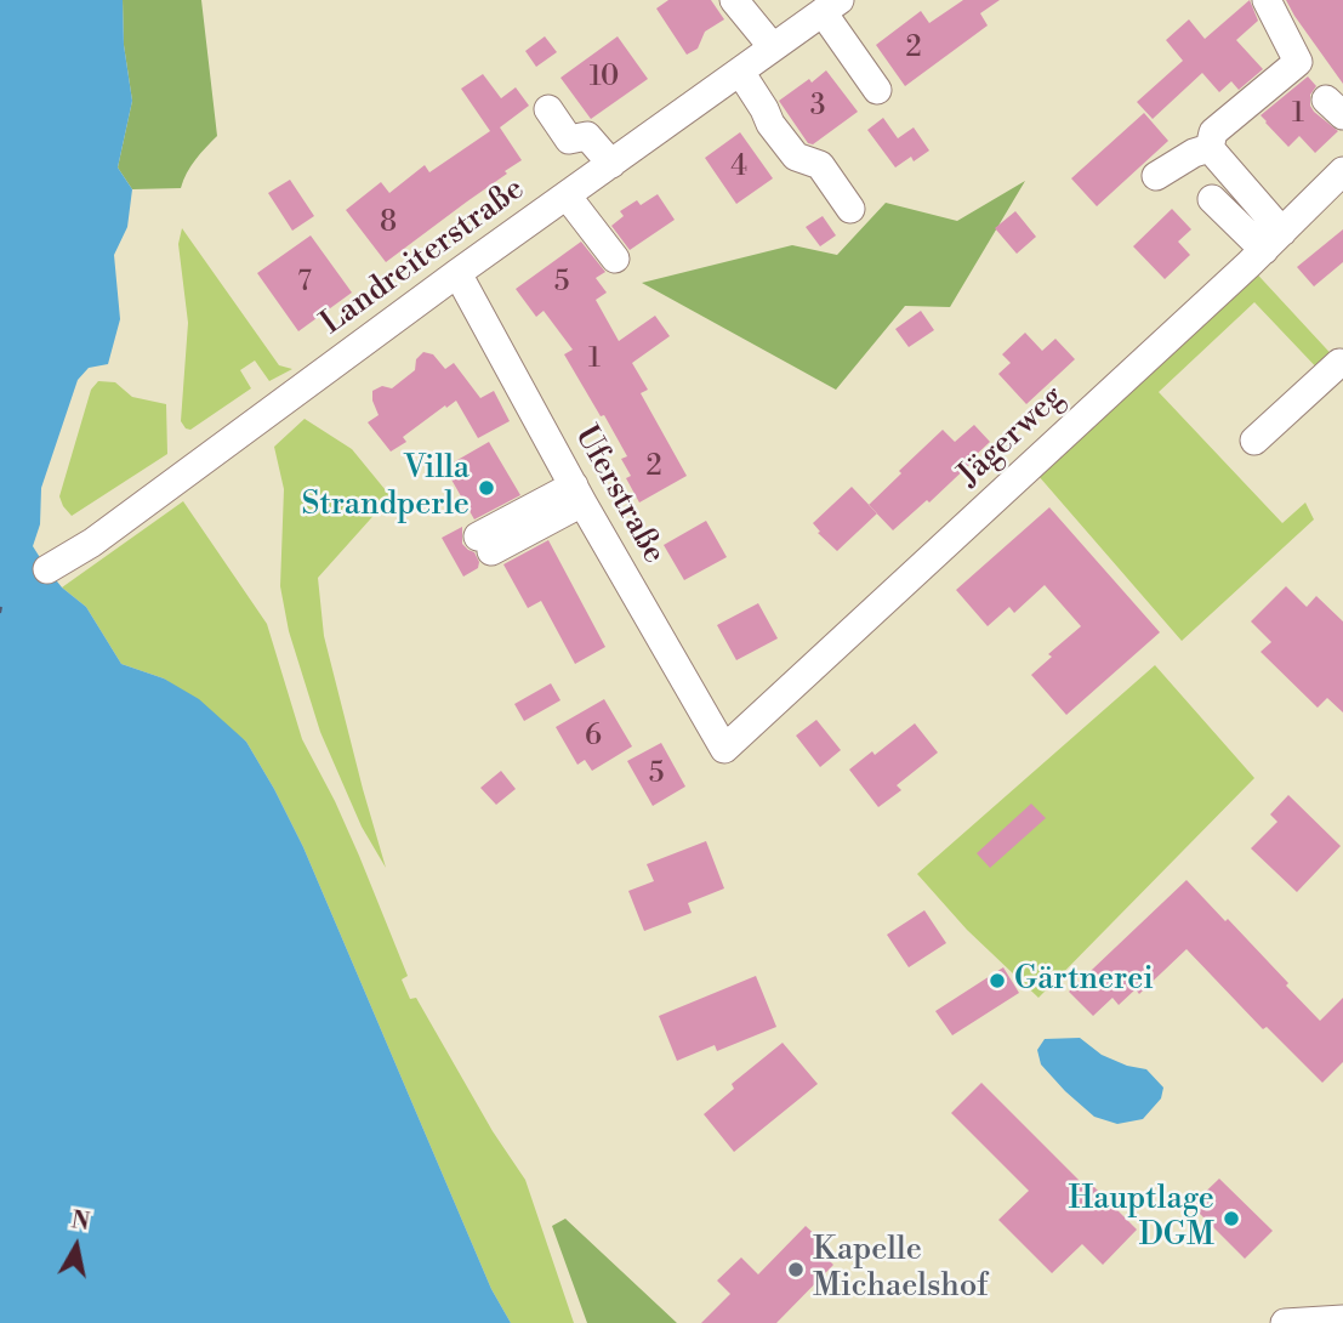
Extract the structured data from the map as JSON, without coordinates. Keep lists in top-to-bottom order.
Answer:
{
  "streets": {
    "street": ["Landreiterstraße", "Jägerweg", "Uferstraße"]
  },
  "crossings": [
    ["Landreiterstraße", "Uferstraße"],
    ["Jägerweg", "Uferstraße"]
  ],
  "places": [
    "Villa Strandperle",
    "Gärtnerei",
    "Hauptlage DGM",
    "Kapelle Michaelshof"
  ],
  "house_numbers": [
    "2",
    "10",
    "3",
    "1",
    "4",
    "8",
    "7",
    "5",
    "1",
    "2",
    "6",
    "5"
  ],
  "north": "top"
}
